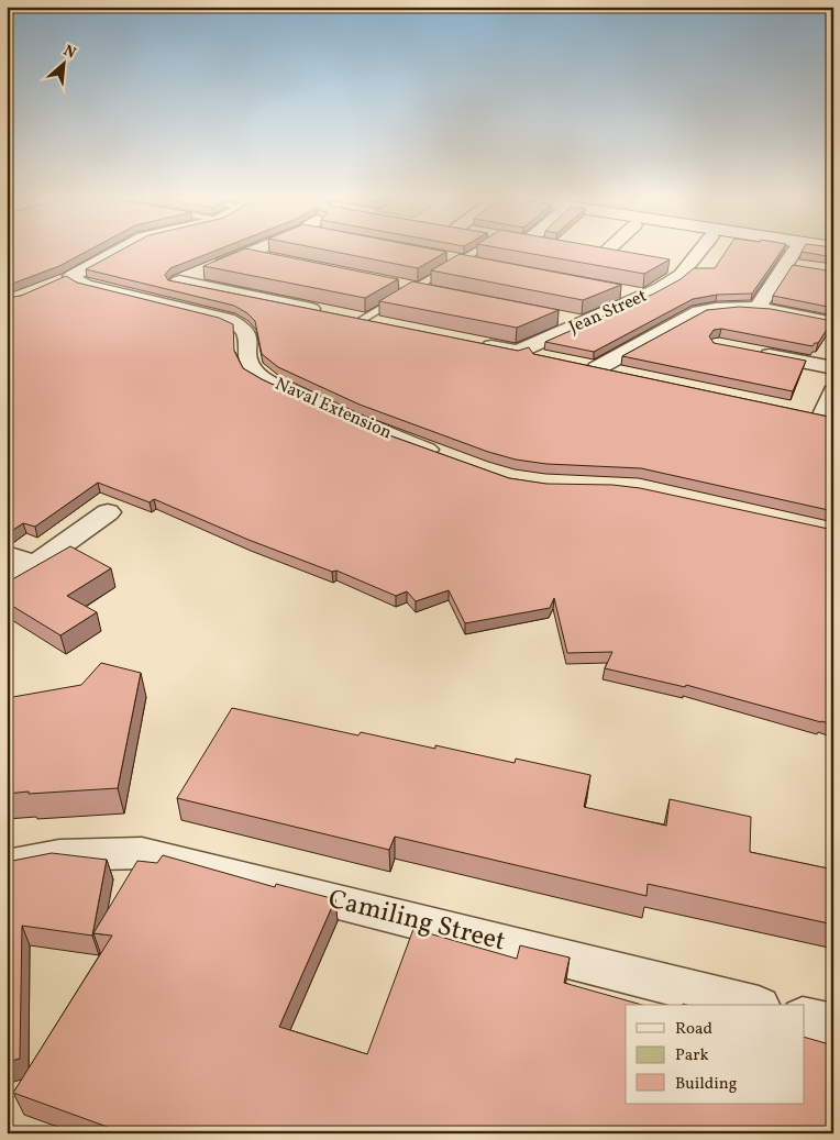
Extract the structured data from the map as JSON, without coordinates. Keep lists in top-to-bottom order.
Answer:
{
  "streets": {
    "street": ["Jean Street", "Naval Extension", "Camiling Street"]
  },
  "legend": ["Road", "Park", "Building"],
  "north": "top right"
}
